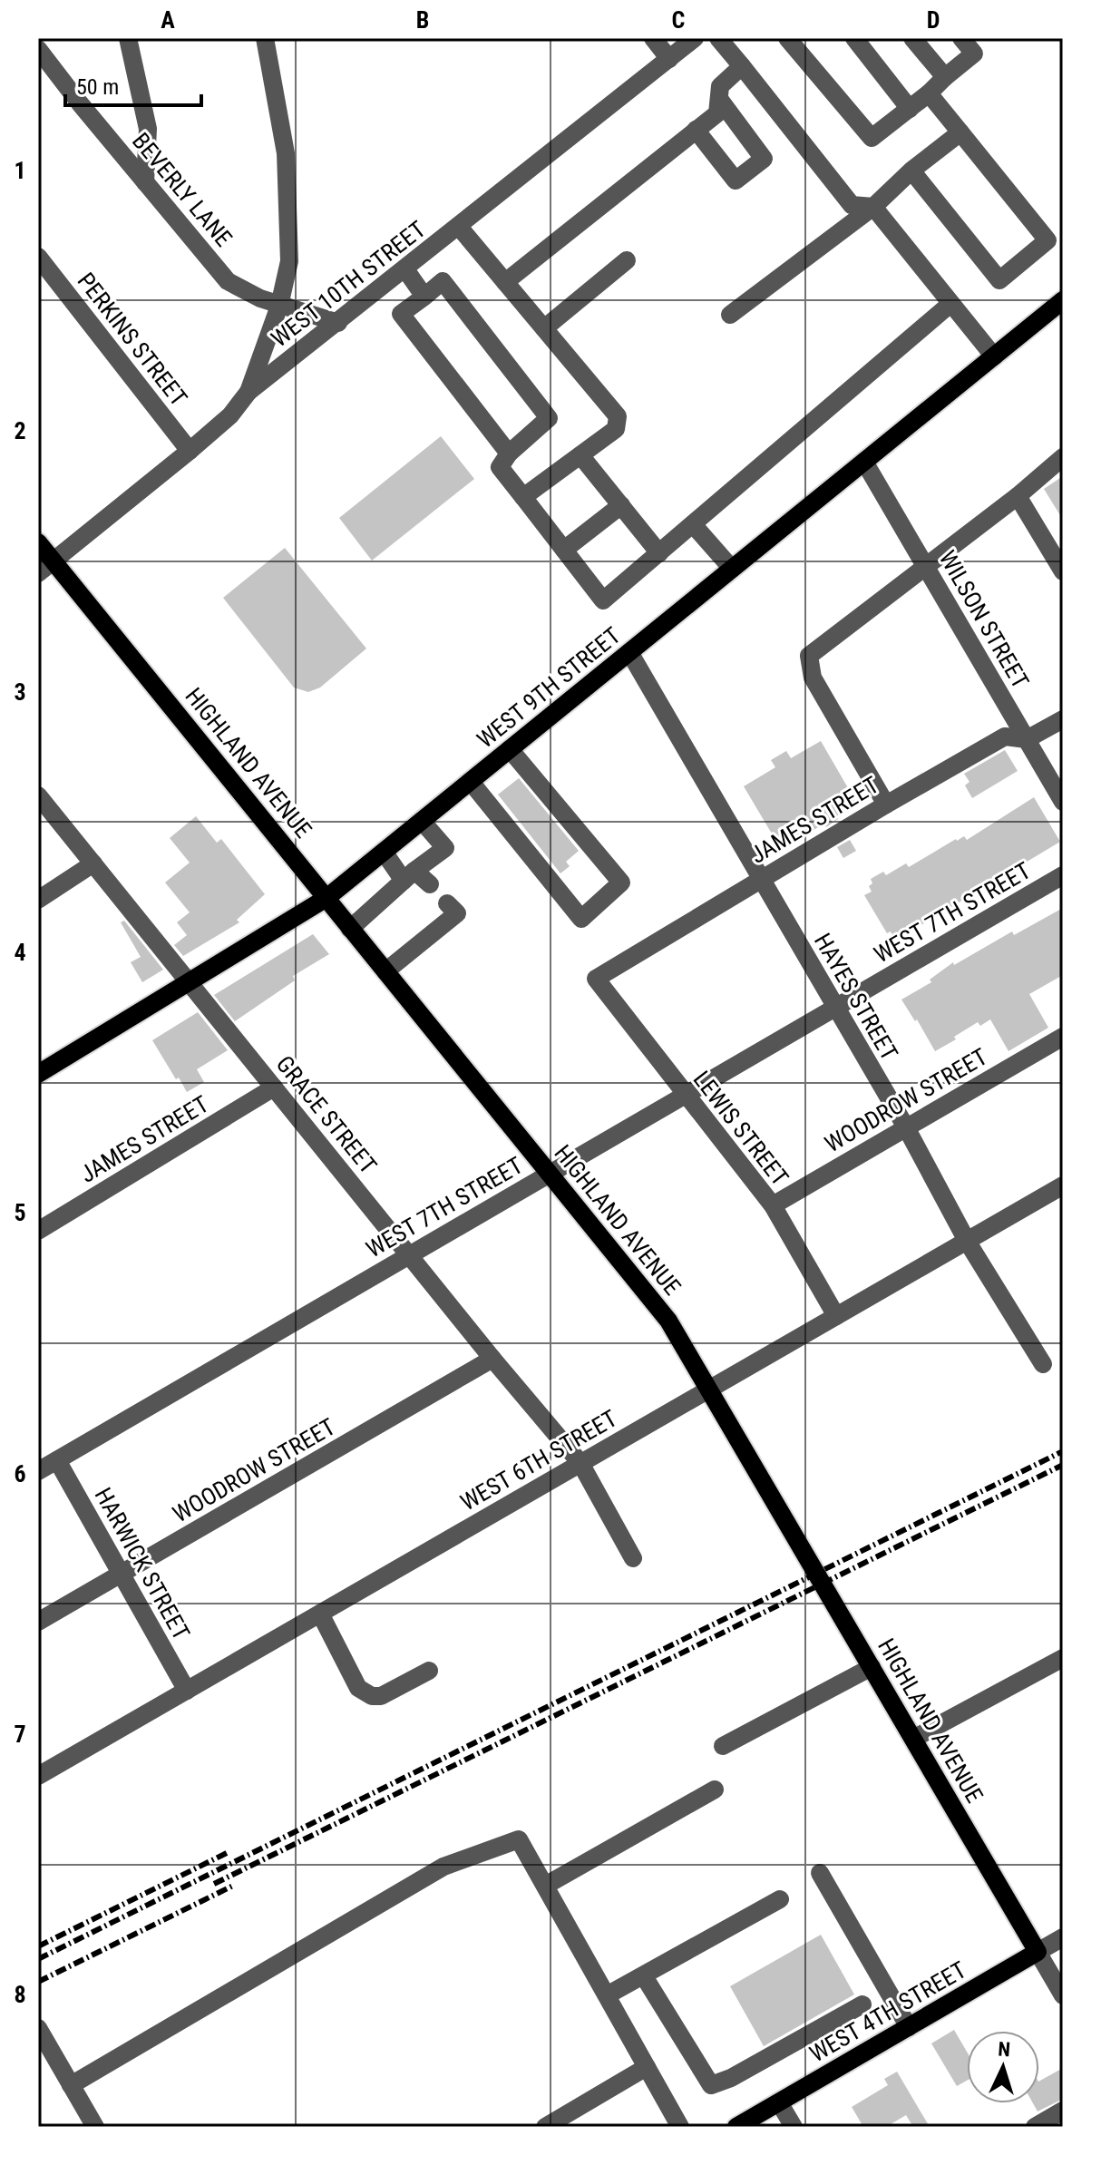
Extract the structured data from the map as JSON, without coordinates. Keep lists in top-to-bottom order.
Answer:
{
  "streets": {
    "main road": ["WEST 9TH STREET", "HIGHLAND AVENUE", "WEST 4TH STREET"],
    "street": [
      "BEVERLY LANE",
      "WEST 10TH STREET",
      "PERKINS STREET",
      "WILSON STREET",
      "JAMES STREET",
      "WEST 7TH STREET",
      "HAYES STREET",
      "WOODROW STREET",
      "GRACE STREET",
      "LEWIS STREET",
      "WEST 6TH STREET",
      "HARWICK STREET"
    ]
  },
  "crossings": [
    ["WEST 10TH STREET", "PERKINS STREET"],
    ["WEST 10TH STREET", "HIGHLAND AVENUE"],
    ["WILSON STREET", "WEST 9TH STREET"],
    ["WILSON STREET", "JAMES STREET"],
    ["WEST 9TH STREET", "HIGHLAND AVENUE"],
    ["WEST 9TH STREET", "HAYES STREET"],
    ["WEST 9TH STREET", "GRACE STREET"],
    ["HIGHLAND AVENUE", "WEST 7TH STREET"],
    ["HIGHLAND AVENUE", "WEST 6TH STREET"],
    ["HIGHLAND AVENUE", "WEST 4TH STREET"],
    ["JAMES STREET", "HAYES STREET"],
    ["JAMES STREET", "GRACE STREET"],
    ["JAMES STREET", "LEWIS STREET"],
    ["WEST 7TH STREET", "HAYES STREET"],
    ["WEST 7TH STREET", "GRACE STREET"],
    ["WEST 7TH STREET", "LEWIS STREET"],
    ["WEST 7TH STREET", "HARWICK STREET"],
    ["HAYES STREET", "WOODROW STREET"],
    ["HAYES STREET", "WEST 6TH STREET"],
    ["WOODROW STREET", "GRACE STREET"],
    ["WOODROW STREET", "LEWIS STREET"],
    ["WOODROW STREET", "HARWICK STREET"],
    ["GRACE STREET", "WEST 6TH STREET"],
    ["LEWIS STREET", "WEST 6TH STREET"],
    ["WEST 6TH STREET", "HARWICK STREET"]
  ],
  "scale_bar": "50 m",
  "north": "top",
  "grid": {
    "columns": [
      "A",
      "B",
      "C",
      "D"
    ],
    "rows": [
      "1",
      "2",
      "3",
      "4",
      "5",
      "6",
      "7",
      "8"
    ]
  }
}
